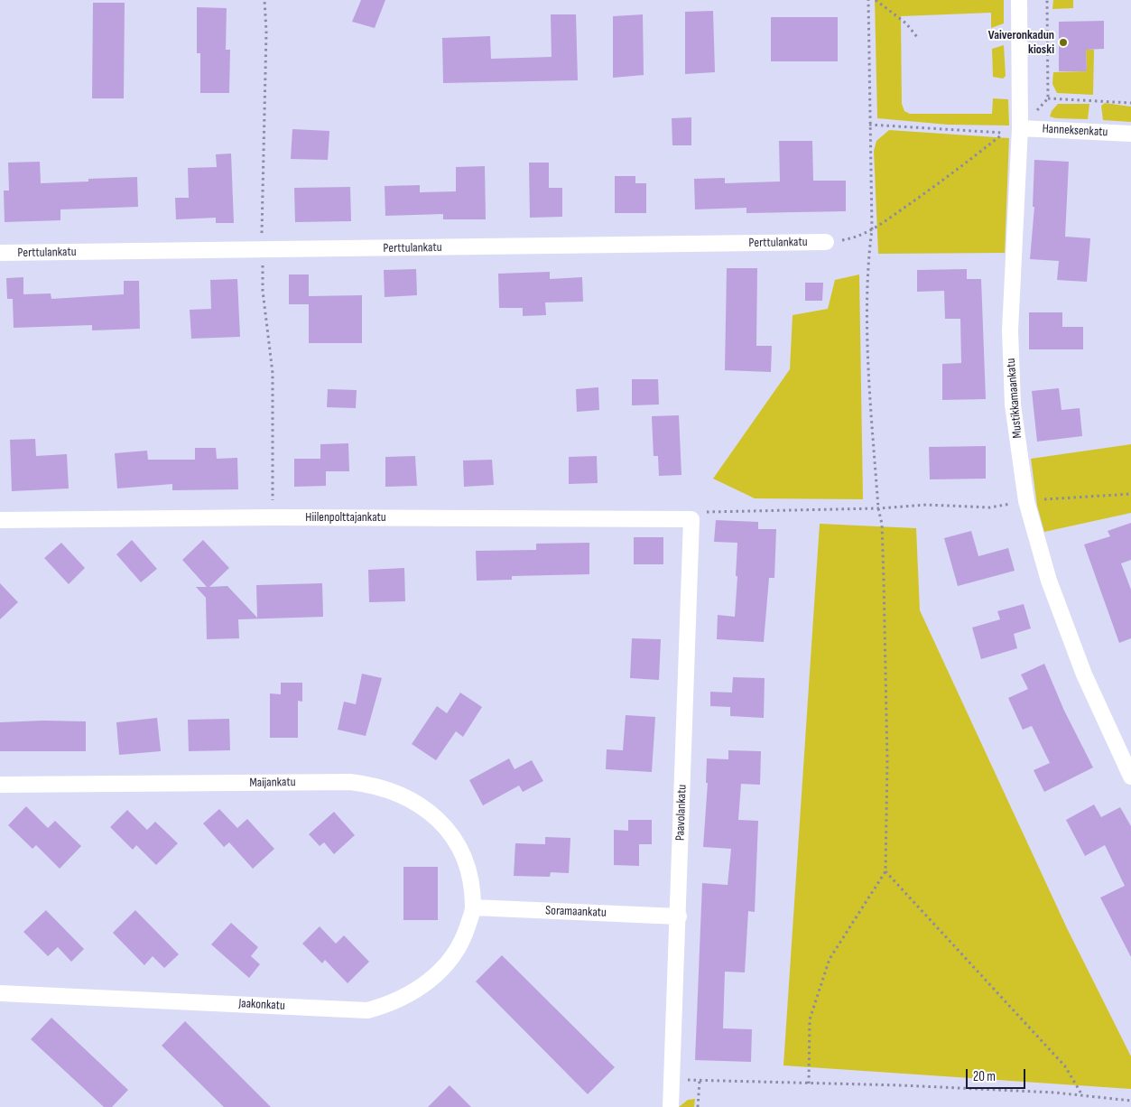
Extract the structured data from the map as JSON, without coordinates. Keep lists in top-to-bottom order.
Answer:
{
  "streets": {
    "street": [
      "Hanneksenkatu",
      "Perttulankatu",
      "Mustikkamaankatu",
      "Hiilenpolttajankatu",
      "Maijankatu",
      "Paavolankatu",
      "Soramaankatu",
      "Jaakonkatu"
    ]
  },
  "crossings": [
    ["Hanneksenkatu", "Mustikkamaankatu"],
    ["Hiilenpolttajankatu", "Paavolankatu"],
    ["Maijankatu", "Soramaankatu"],
    ["Maijankatu", "Jaakonkatu"],
    ["Paavolankatu", "Soramaankatu"],
    ["Soramaankatu", "Jaakonkatu"]
  ],
  "places": ["Vaiveronkadun kioski"],
  "scale_bar": "20 m"
}
